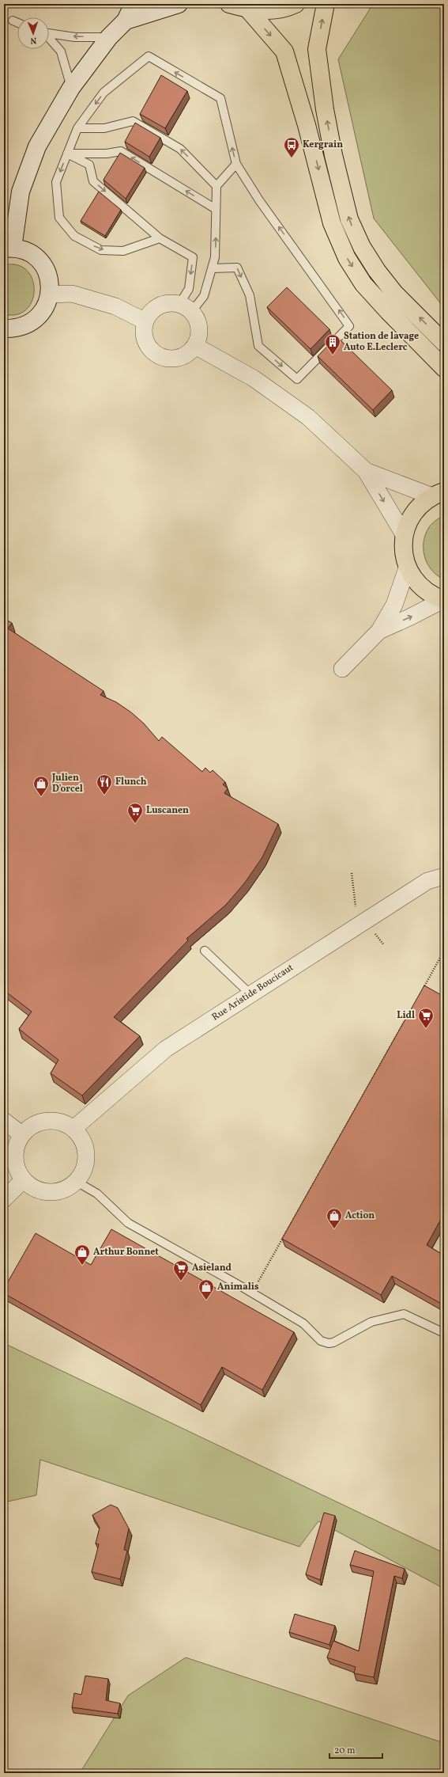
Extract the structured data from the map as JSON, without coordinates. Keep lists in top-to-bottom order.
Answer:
{
  "streets": {
    "street": ["Rue Aristide Boucicaut"]
  },
  "places": {
    "bus stop": ["Kergrain"],
    "building": ["Station de lavage Auto E.Leclerc"],
    "restaurant": ["Flunch"],
    "shop": [
      "Julien D'orcel",
      "Action",
      "Arthur Bonnet",
      "Animalis"
    ],
    "supermarket": ["Luscanen", "Lidl", "Asieland"]
  },
  "scale_bar": "20 m",
  "north": "bottom"
}
